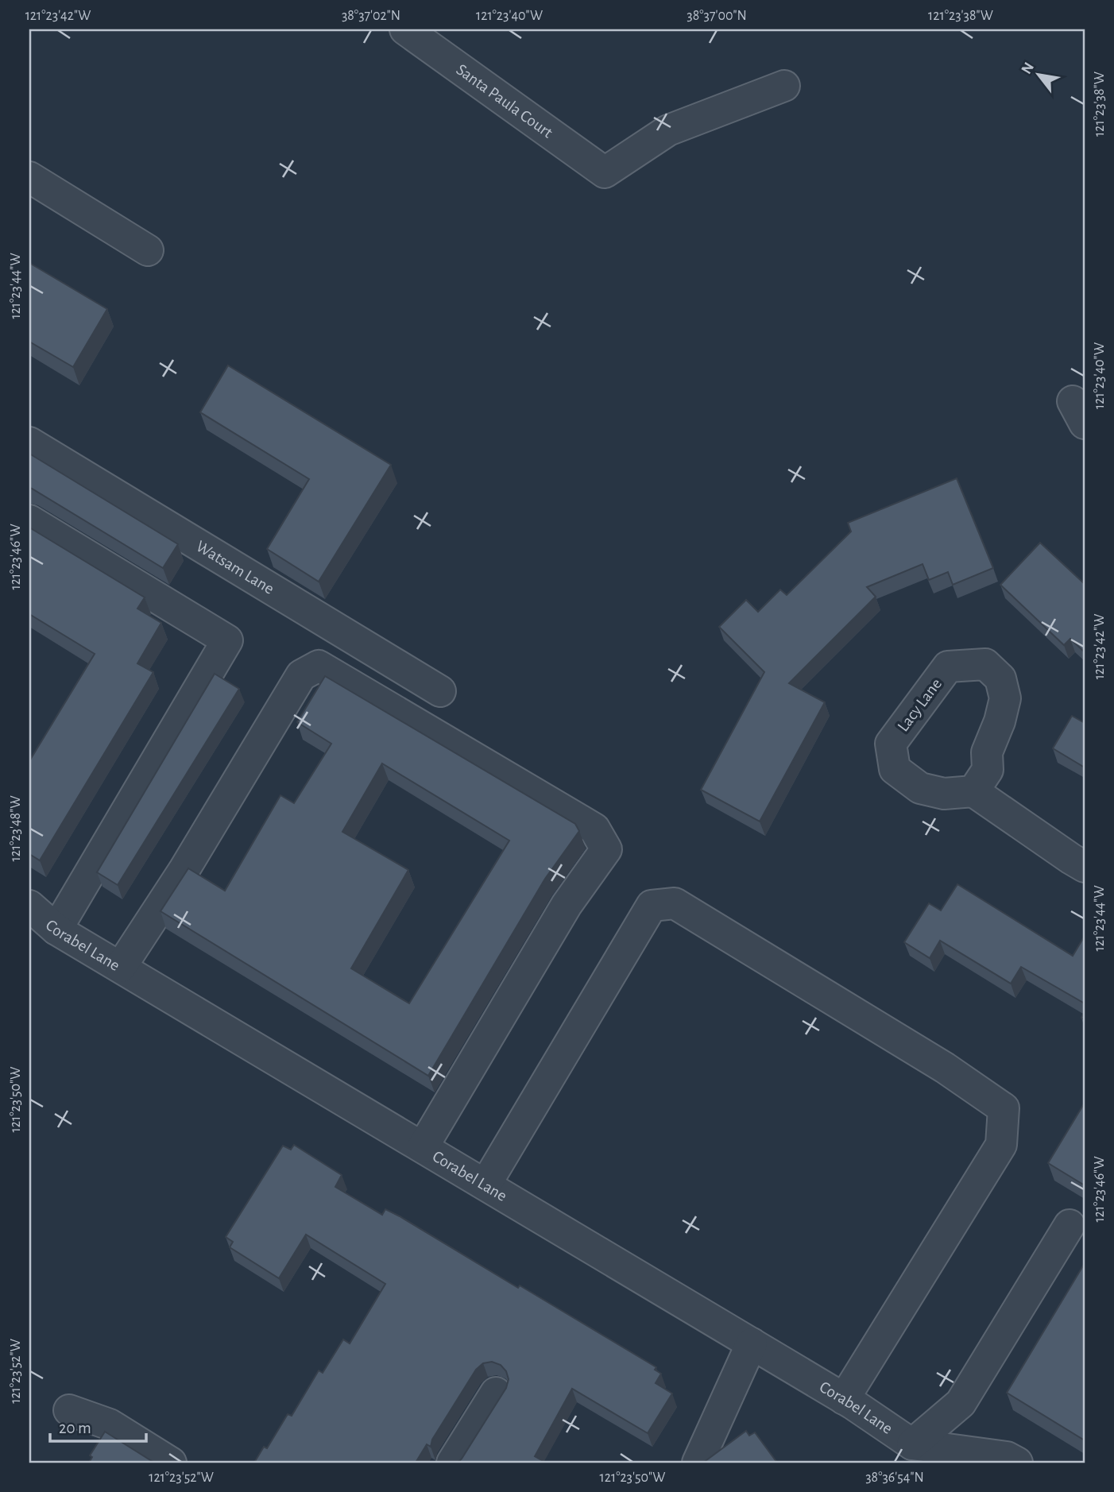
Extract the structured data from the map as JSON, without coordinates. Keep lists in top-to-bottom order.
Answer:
{
  "streets": {
    "street": [
      "Santa Paula Court",
      "Watsam Lane",
      "Lacy Lane",
      "Corabel Lane"
    ]
  },
  "scale_bar": "20 m",
  "north": "top left",
  "coordinates": [
    "121°23'42\"W",
    "38°37'02\"N",
    "121°23'40\"W",
    "38°37'00\"N",
    "121°23'38\"W",
    "121°23'44\"W",
    "121°23'46\"W",
    "121°23'48\"W",
    "121°23'50\"W",
    "121°23'52\"W",
    "38°36'54\"N"
  ]
}
